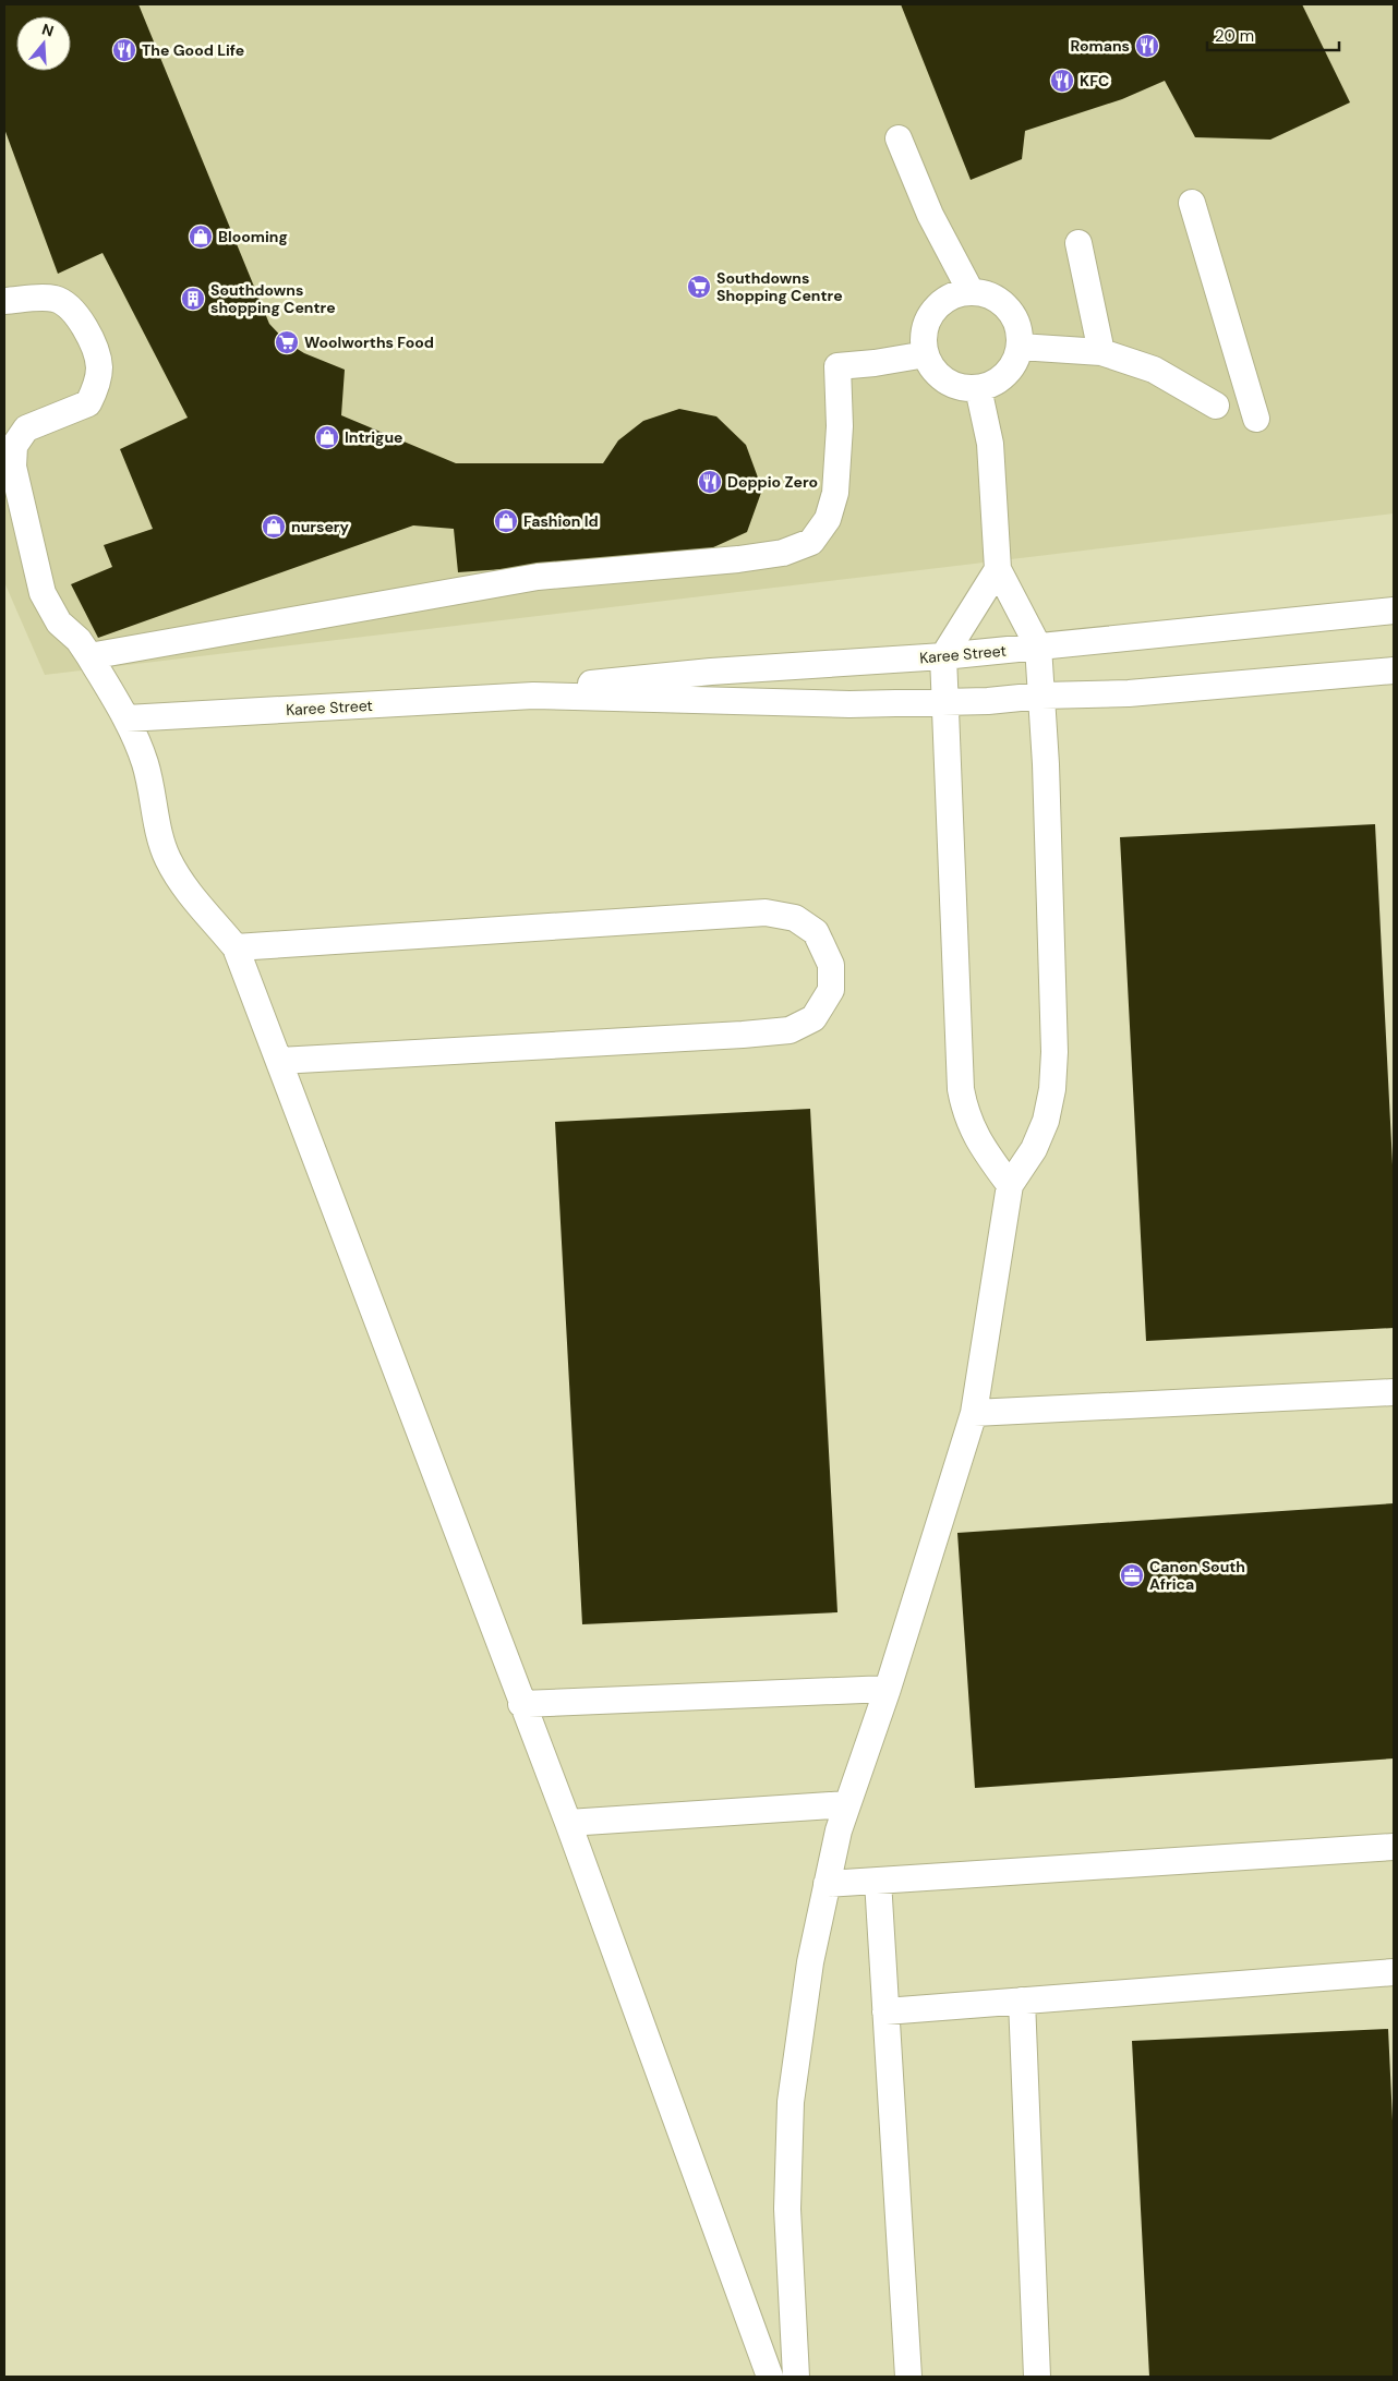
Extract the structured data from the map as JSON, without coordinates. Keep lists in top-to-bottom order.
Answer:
{
  "streets": {
    "lane": ["Karee Street"]
  },
  "places": {
    "restaurant": [
      "Romans",
      "The Good Life",
      "KFC",
      "Doppio Zero"
    ],
    "shop": [
      "Blooming",
      "Intrigue",
      "Fashion Id",
      "nursery"
    ],
    "supermarket": ["Southdowns Shopping Centre", "Woolworths Food"],
    "building": ["Southdowns shopping Centre"],
    "office": ["Canon South Africa"]
  },
  "scale_bar": "20 m",
  "north": "top"
}
